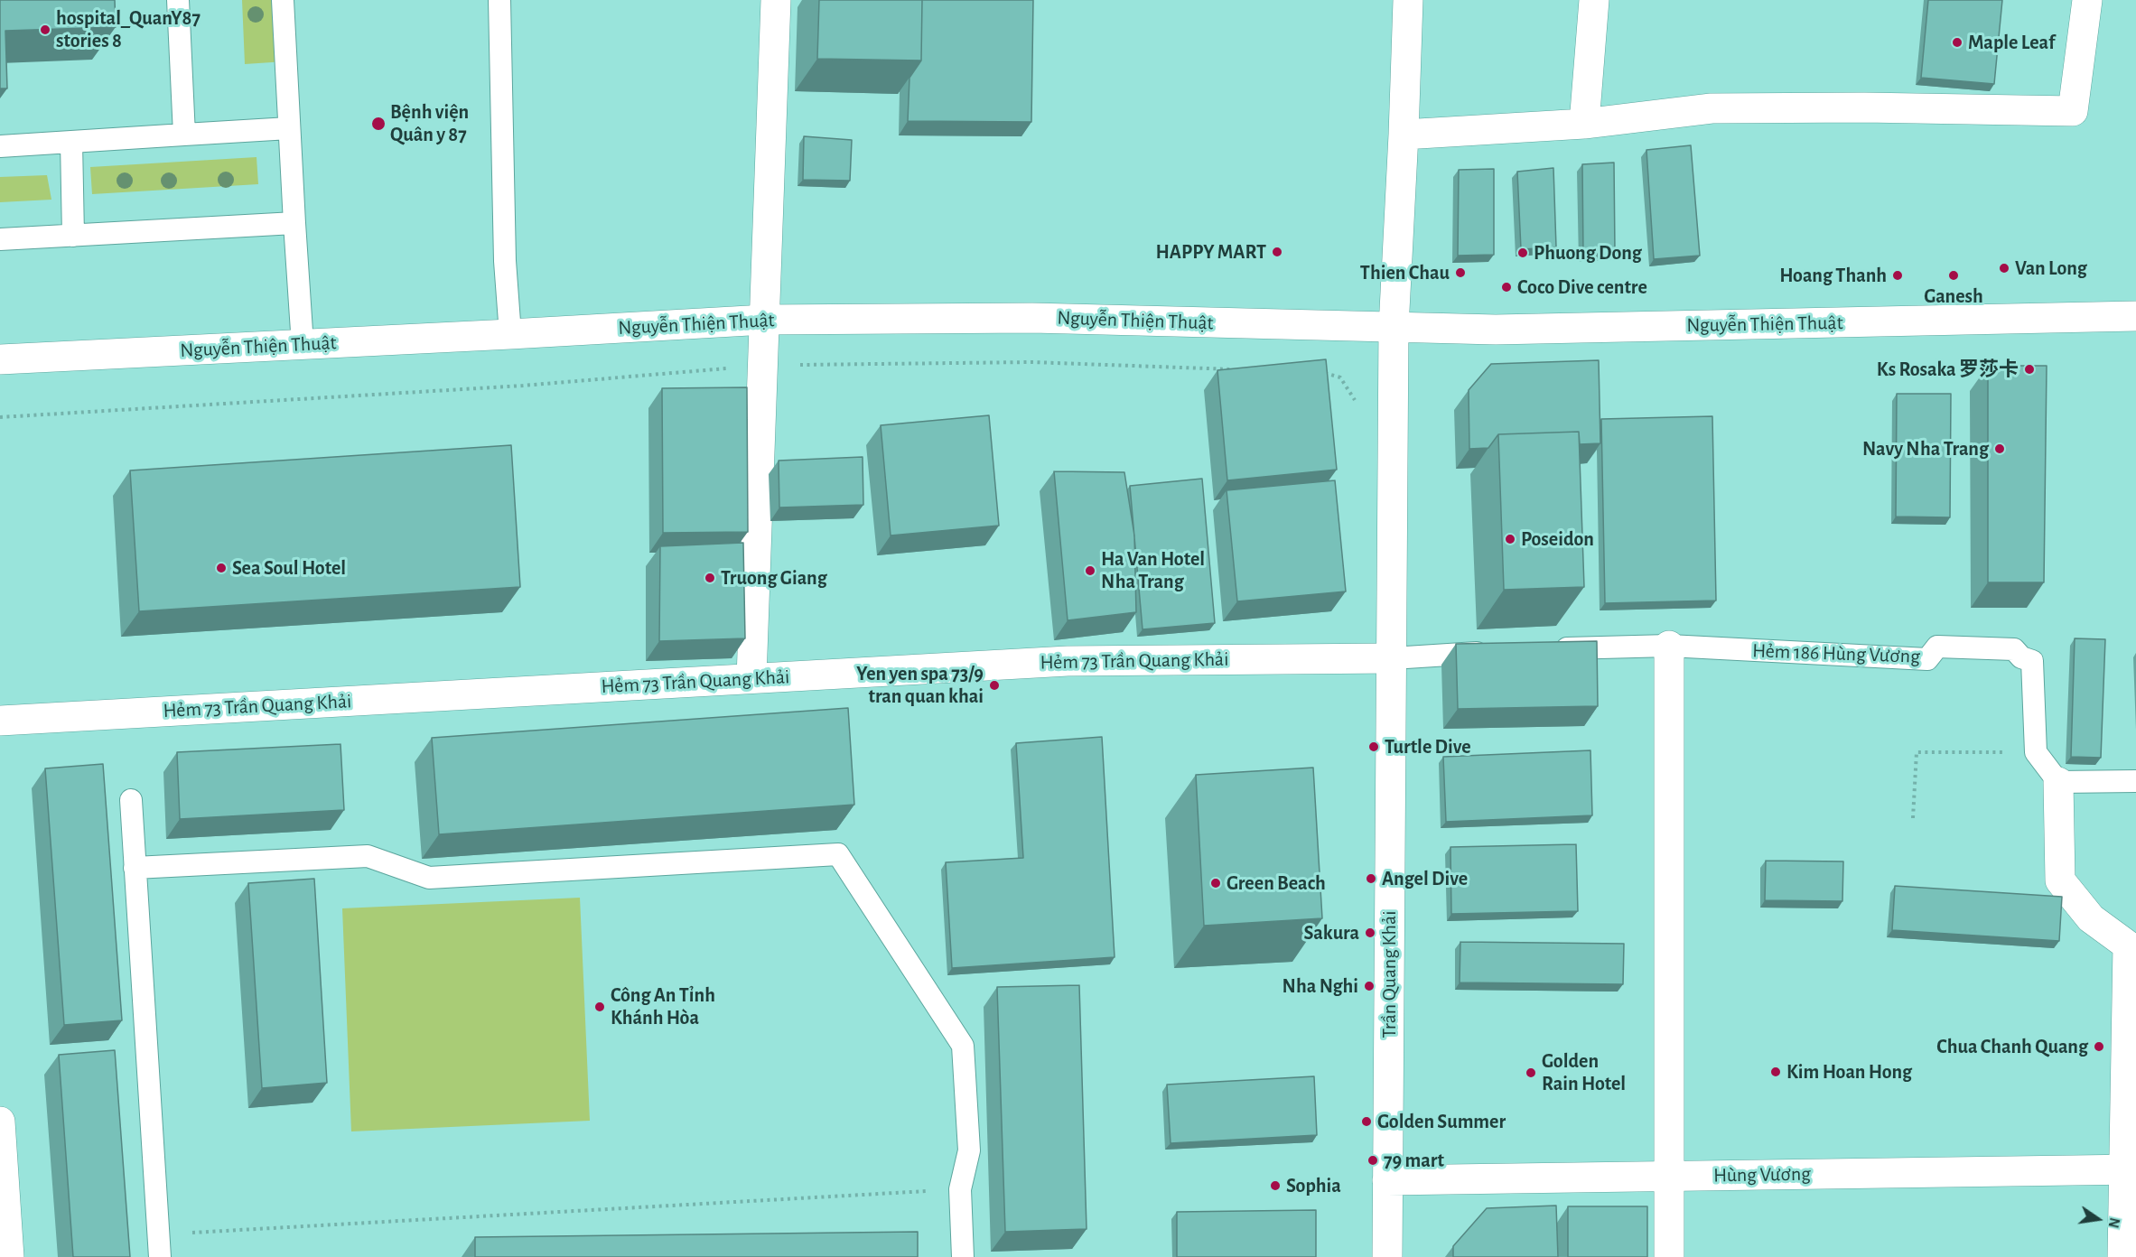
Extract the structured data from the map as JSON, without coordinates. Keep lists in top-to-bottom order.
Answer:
{
  "streets": {
    "street": [
      "Nguyễn Thiện Thuật",
      "Hẻm 73 Trần Quang Khải",
      "Trần Quang Khải",
      "Hùng Vương"
    ],
    "lane": ["Hẻm 186 Hùng Vương"]
  },
  "crossings": [
    ["Hẻm 73 Trần Quang Khải", "Trần Quang Khải"],
    ["Trần Quang Khải", "Hùng Vương"]
  ],
  "places": [
    "hospital_QuanY87 stories 8",
    "Maple Leaf",
    "Bệnh viện Quân y 87",
    "HAPPY MART",
    "Phuong Dong",
    "Van Long",
    "Thien Chau",
    "Hoang Thanh",
    "Ganesh",
    "Coco Dive centre",
    "Ks Rosaka 罗莎卡",
    "Navy Nha Trang",
    "Poseidon",
    "Sea Soul Hotel",
    "Ha Van Hotel Nha Trang",
    "Truong Giang",
    "Yen yen spa 73/9 tran quan khai",
    "Turtle Dive",
    "Angel Dive",
    "Green Beach",
    "Sakura",
    "Nha Nghi",
    "Công An Tỉnh Khánh Hòa",
    "Chua Chanh Quang",
    "Kim Hoan Hong",
    "Golden Rain Hotel",
    "Golden Summer",
    "79 mart",
    "Sophia"
  ],
  "north": "right"
}
